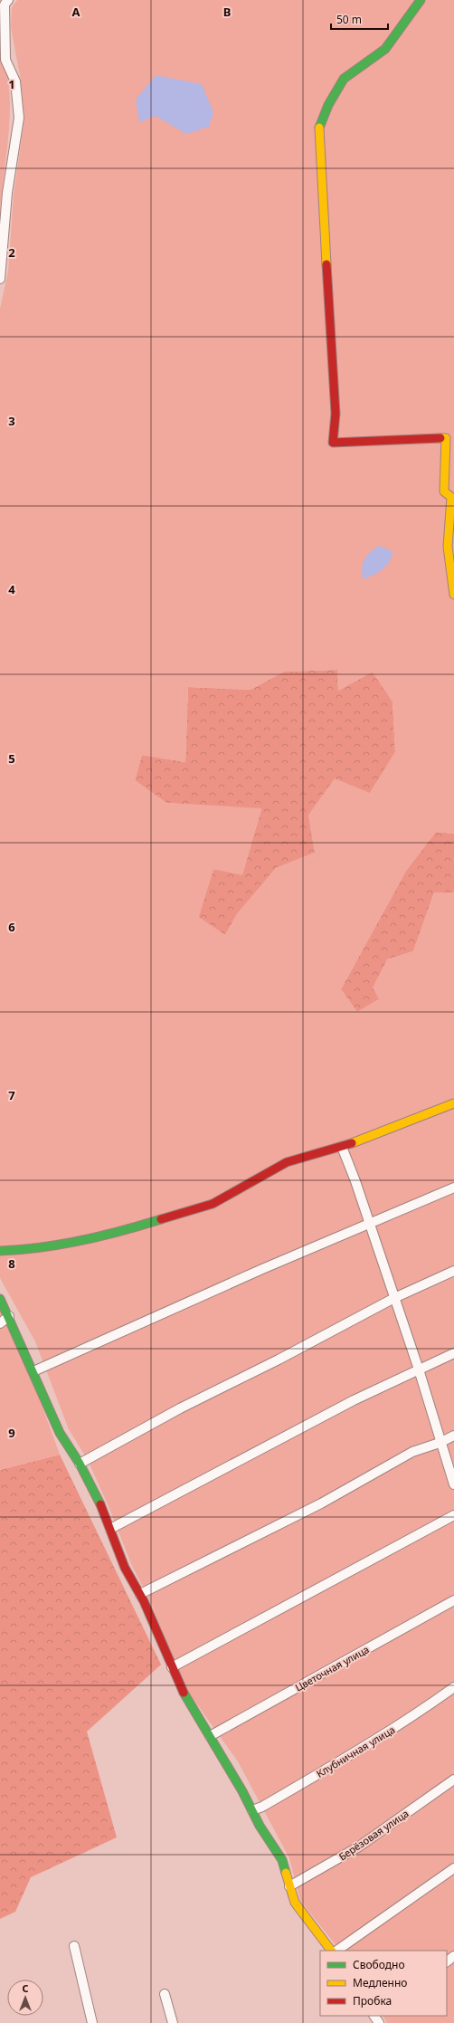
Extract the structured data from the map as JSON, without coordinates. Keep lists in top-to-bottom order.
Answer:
{
  "streets": {
    "street": ["Цветочная улица", "Клубничная улица", "Берёзовая улица"]
  },
  "legend": ["Свободно", "Медленно", "Пробка"],
  "scale_bar": "50 m",
  "north": "top",
  "grid": {
    "columns": ["A", "B"],
    "rows": [
      "1",
      "2",
      "3",
      "4",
      "5",
      "6",
      "7",
      "8",
      "9"
    ]
  }
}
